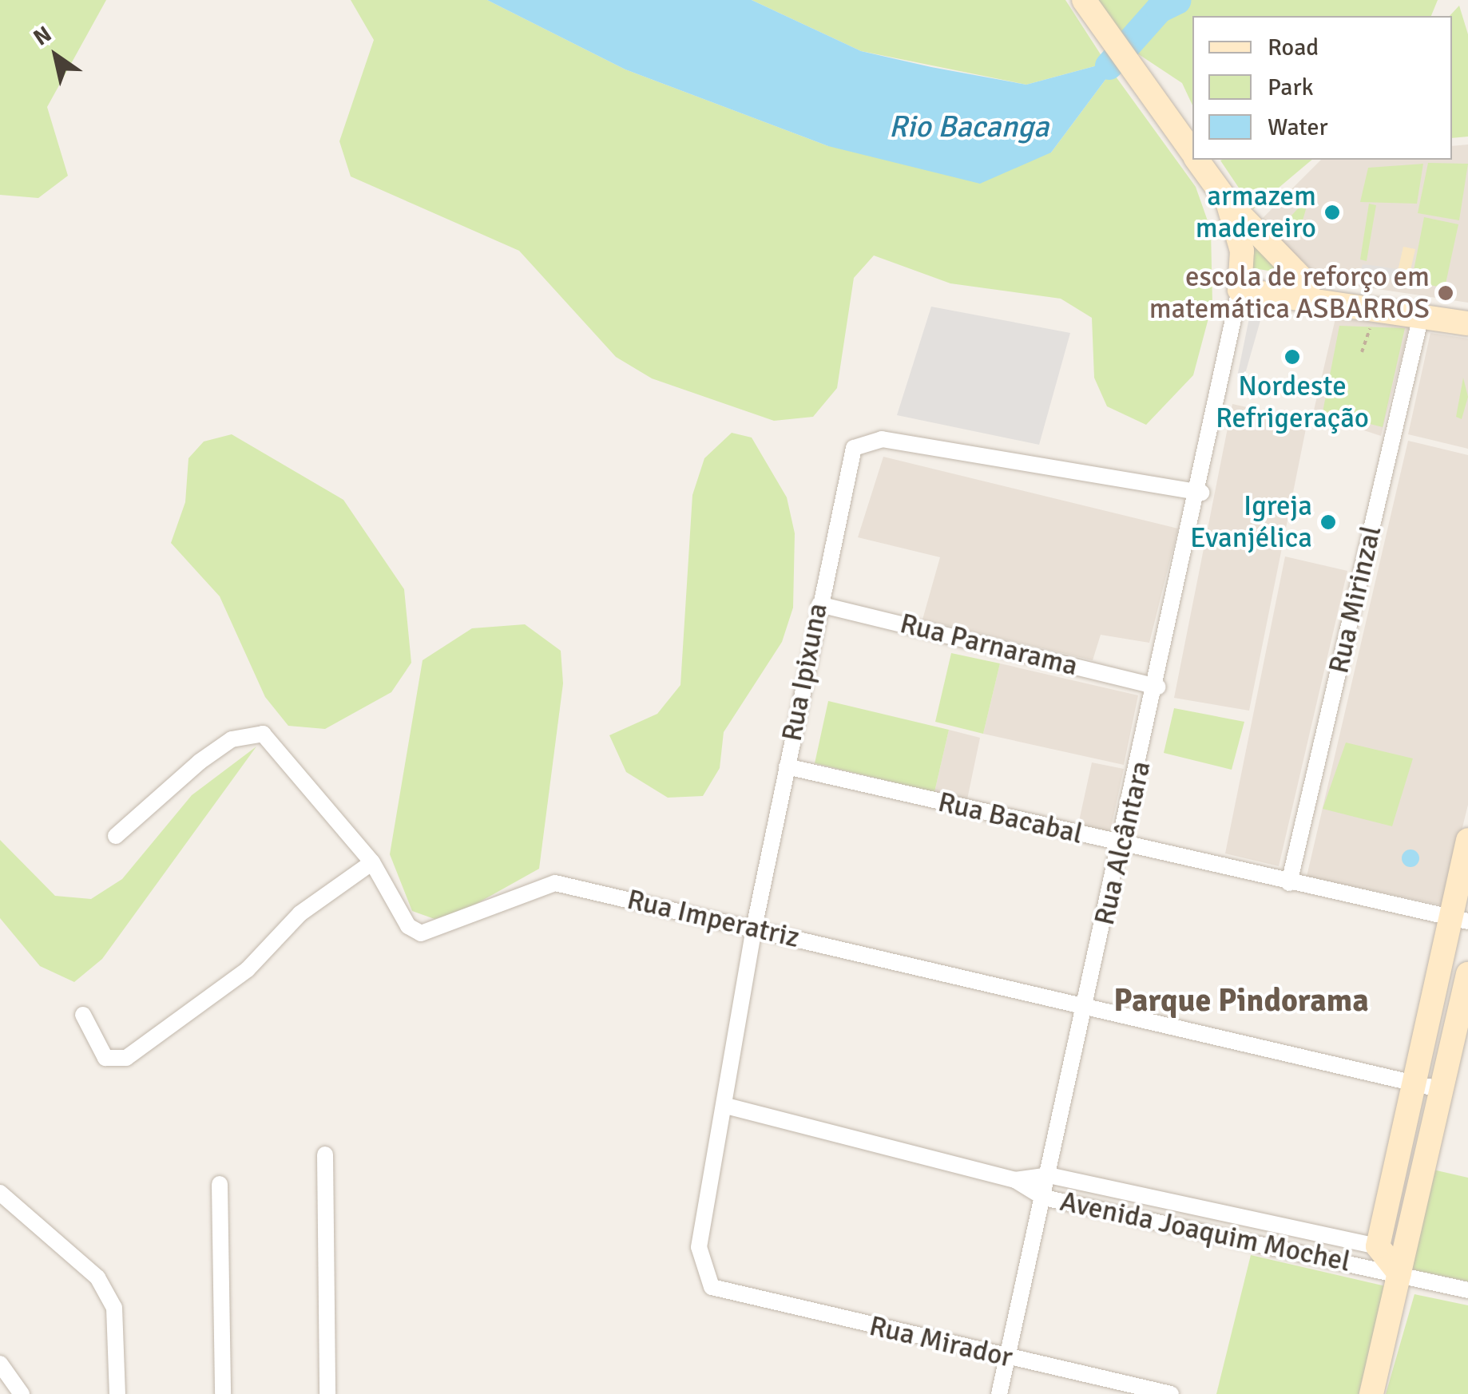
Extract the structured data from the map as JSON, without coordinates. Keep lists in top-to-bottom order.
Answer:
{
  "streets": {
    "main road": ["Avenida Joaquim Mochel"],
    "street": [
      "Rua Mirinzal",
      "Rua Parnarama",
      "Rua Ipixuna",
      "Rua Bacabal",
      "Rua Alcântara",
      "Rua Imperatriz",
      "Rua Mirador"
    ]
  },
  "crossings": [
    ["Rua Mirinzal", "Rua Bacabal"],
    ["Rua Parnarama", "Rua Ipixuna"],
    ["Rua Parnarama", "Rua Alcântara"],
    ["Rua Ipixuna", "Rua Bacabal"],
    ["Rua Ipixuna", "Rua Alcântara"],
    ["Rua Ipixuna", "Rua Imperatriz"],
    ["Rua Ipixuna", "Avenida Joaquim Mochel"],
    ["Rua Ipixuna", "Rua Mirador"],
    ["Rua Bacabal", "Rua Alcântara"],
    ["Rua Bacabal", "Avenida Joaquim Mochel"],
    ["Rua Alcântara", "Rua Imperatriz"],
    ["Rua Alcântara", "Avenida Joaquim Mochel"],
    ["Rua Alcântara", "Rua Mirador"],
    ["Rua Imperatriz", "Avenida Joaquim Mochel"]
  ],
  "districts": ["Parque Pindorama"],
  "water": ["Rio Bacanga"],
  "places": [
    "armazem madereiro",
    "escola de reforço em matemática ASBARROS",
    "Nordeste Refrigeração",
    "Igreja Evanjélica"
  ],
  "legend": ["Road", "Park", "Water"],
  "north": "top left"
}
